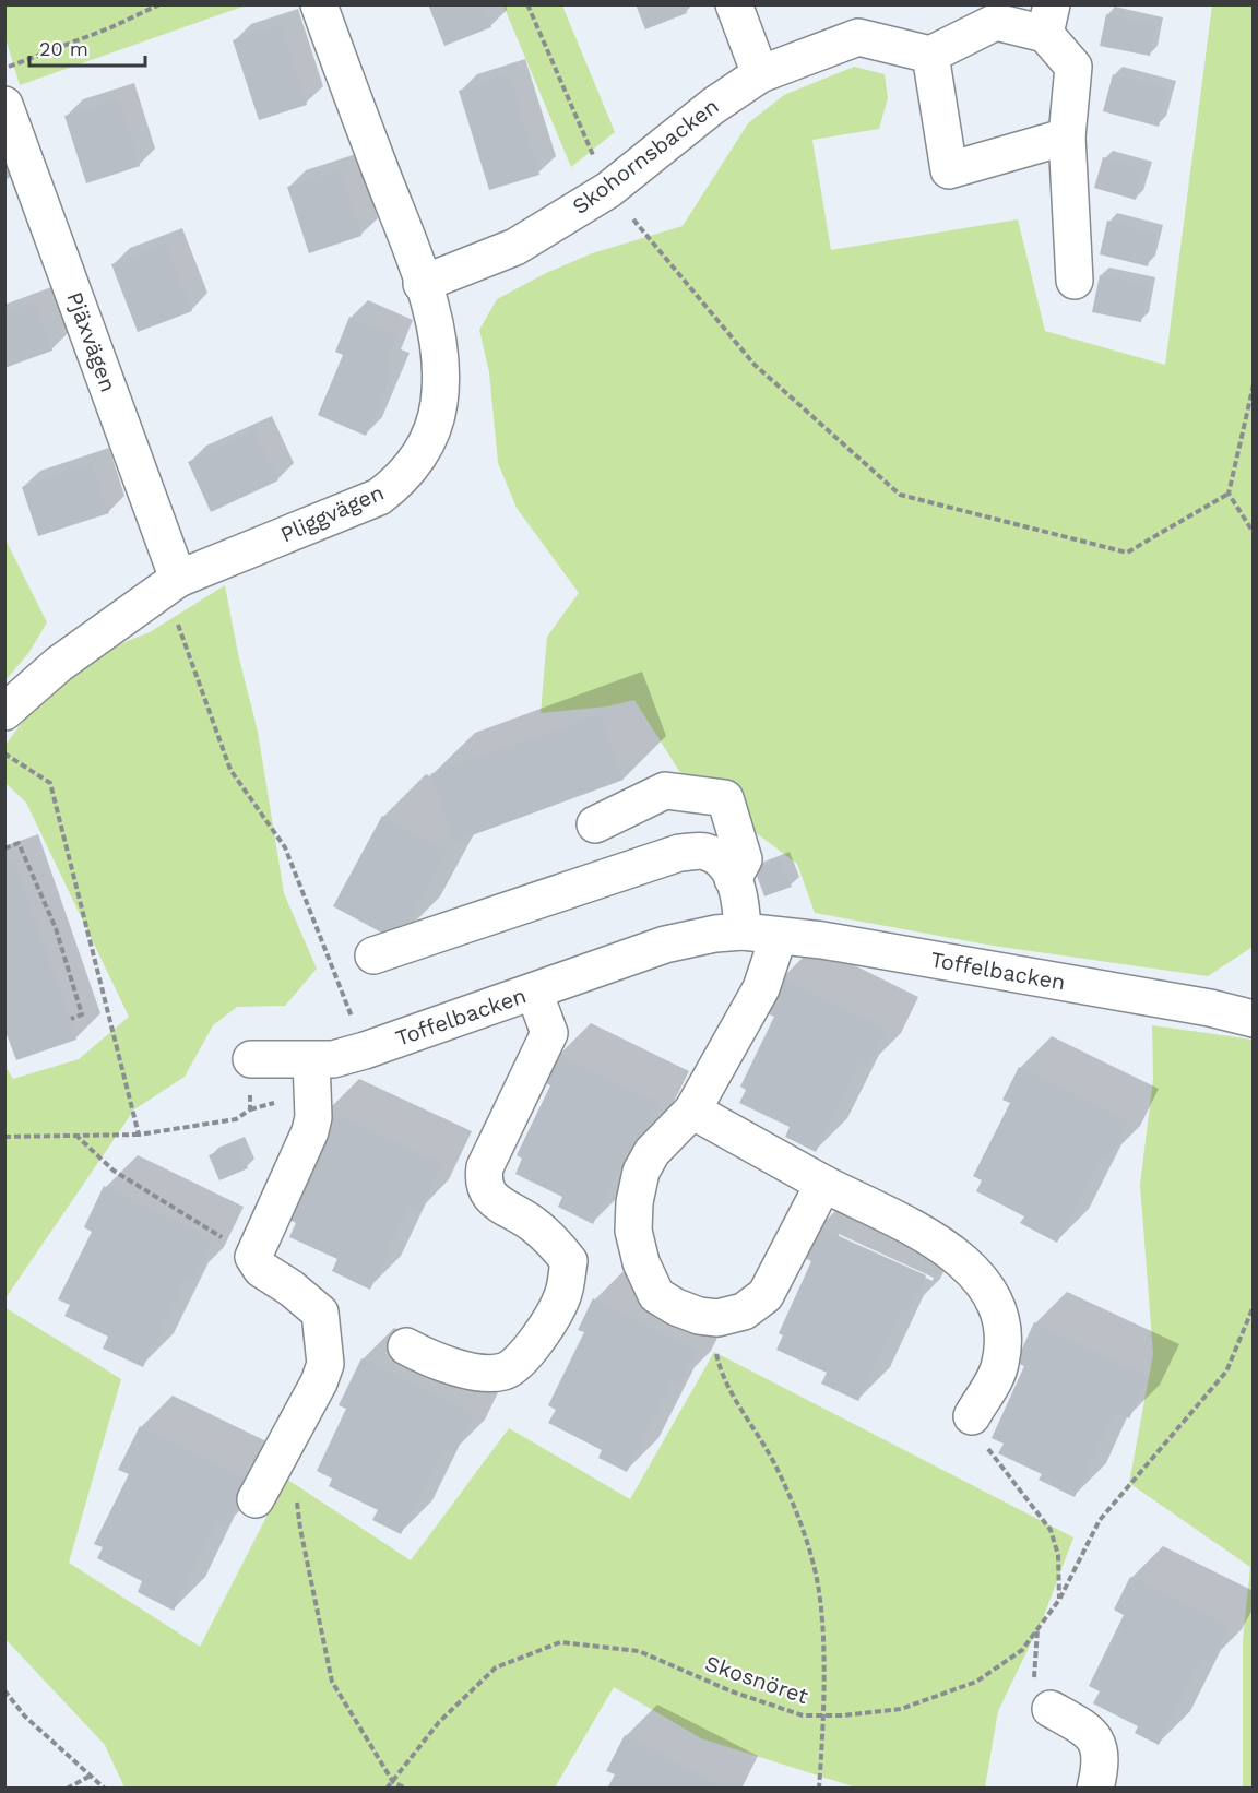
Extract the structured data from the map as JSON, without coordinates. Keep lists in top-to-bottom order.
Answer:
{
  "streets": {
    "street": [
      "Skohornsbacken",
      "Pjäxvägen",
      "Pliggvägen",
      "Toffelbacken"
    ],
    "path": ["Skosnöret"]
  },
  "crossings": [
    ["Skohornsbacken", "Pliggvägen"],
    ["Pjäxvägen", "Pliggvägen"]
  ],
  "scale_bar": "20 m"
}
